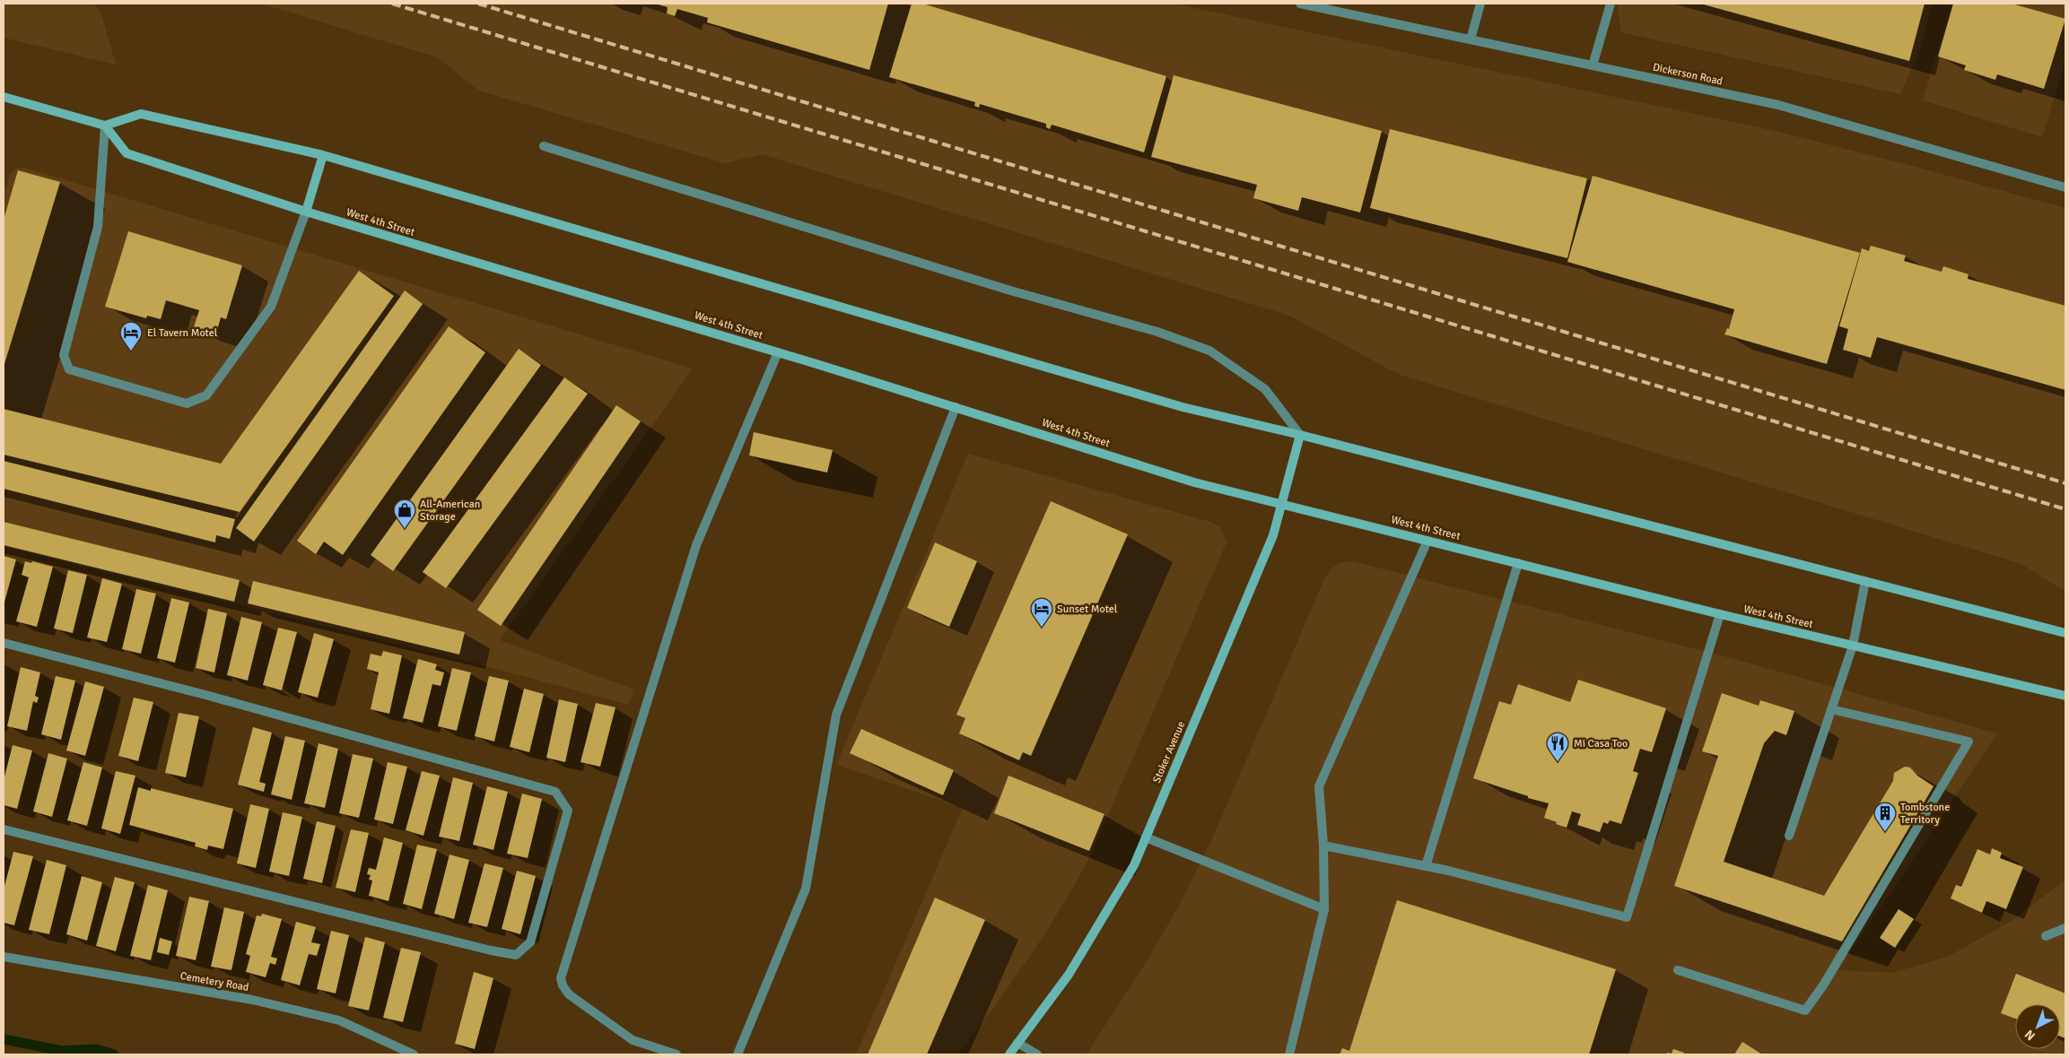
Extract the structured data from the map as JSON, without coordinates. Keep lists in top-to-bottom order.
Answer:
{
  "streets": {
    "main road": ["West 4th Street", "Stoker Avenue"],
    "street": ["Dickerson Road", "Cemetery Road"]
  },
  "crossings": [
    ["West 4th Street", "Stoker Avenue"]
  ],
  "places": {
    "hotel": ["El Tavern Motel", "Sunset Motel"],
    "shop": ["All-American Storage"],
    "restaurant": ["Mi Casa Too"],
    "building": ["Tombstone Territory"]
  },
  "north": "bottom left"
}
